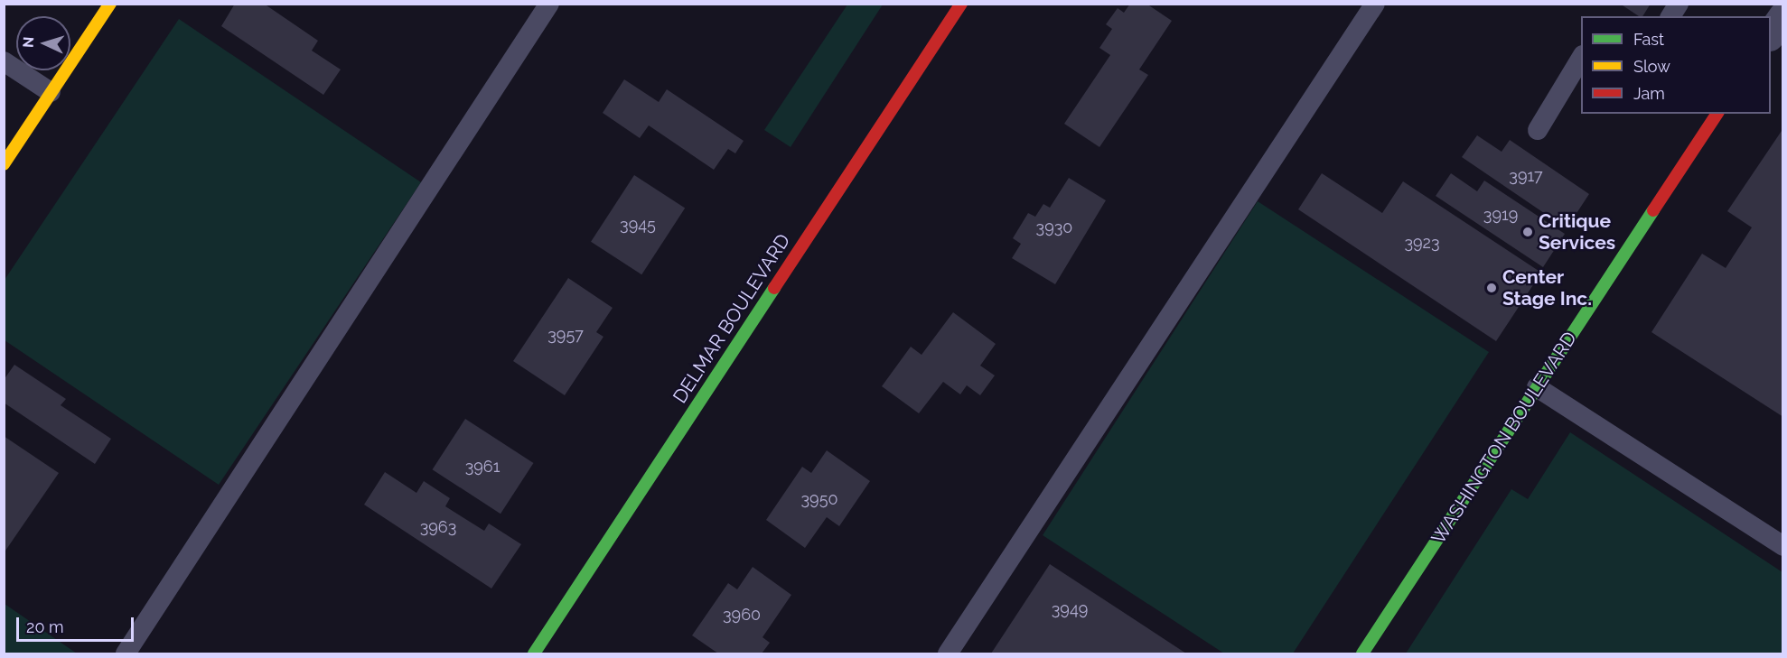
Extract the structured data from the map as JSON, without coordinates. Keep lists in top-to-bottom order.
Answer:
{
  "streets": {
    "street": ["DELMAR BOULEVARD", "WASHINGTON BOULEVARD"]
  },
  "places": ["Critique Services", "Center Stage Inc."],
  "house_numbers": [
    "3917",
    "3919",
    "3945",
    "3930",
    "3923",
    "3957",
    "3961",
    "3950",
    "3963",
    "3949",
    "3960"
  ],
  "legend": ["Fast", "Slow", "Jam"],
  "scale_bar": "20 m",
  "north": "left"
}
